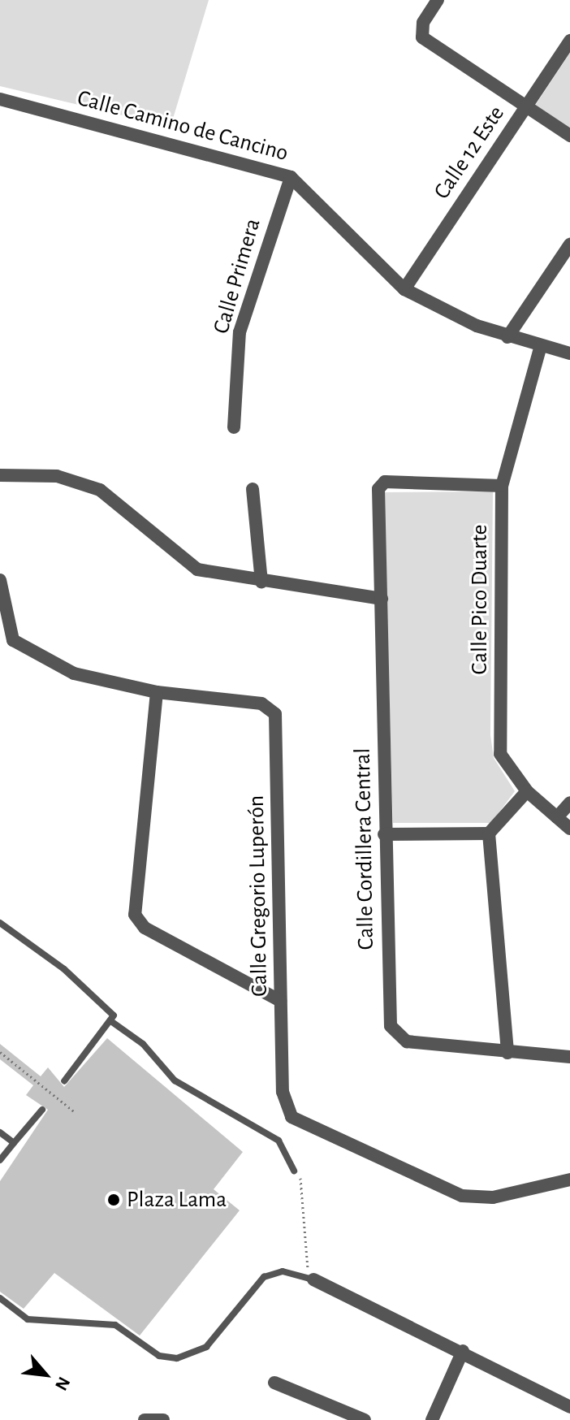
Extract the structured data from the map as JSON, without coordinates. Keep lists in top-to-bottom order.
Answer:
{
  "streets": {
    "street": [
      "Calle Camino de Cancino",
      "Calle 12 Este",
      "Calle Primera",
      "Calle Pico Duarte",
      "Calle Cordillera Central",
      "Calle Gregorio Luperón"
    ]
  },
  "crossings": [
    ["Calle Camino de Cancino", "Calle 12 Este"],
    ["Calle Camino de Cancino", "Calle Primera"],
    ["Calle Camino de Cancino", "Calle Pico Duarte"],
    ["Calle Pico Duarte", "Calle Cordillera Central"]
  ],
  "places": ["Plaza Lama"],
  "north": "bottom right"
}
